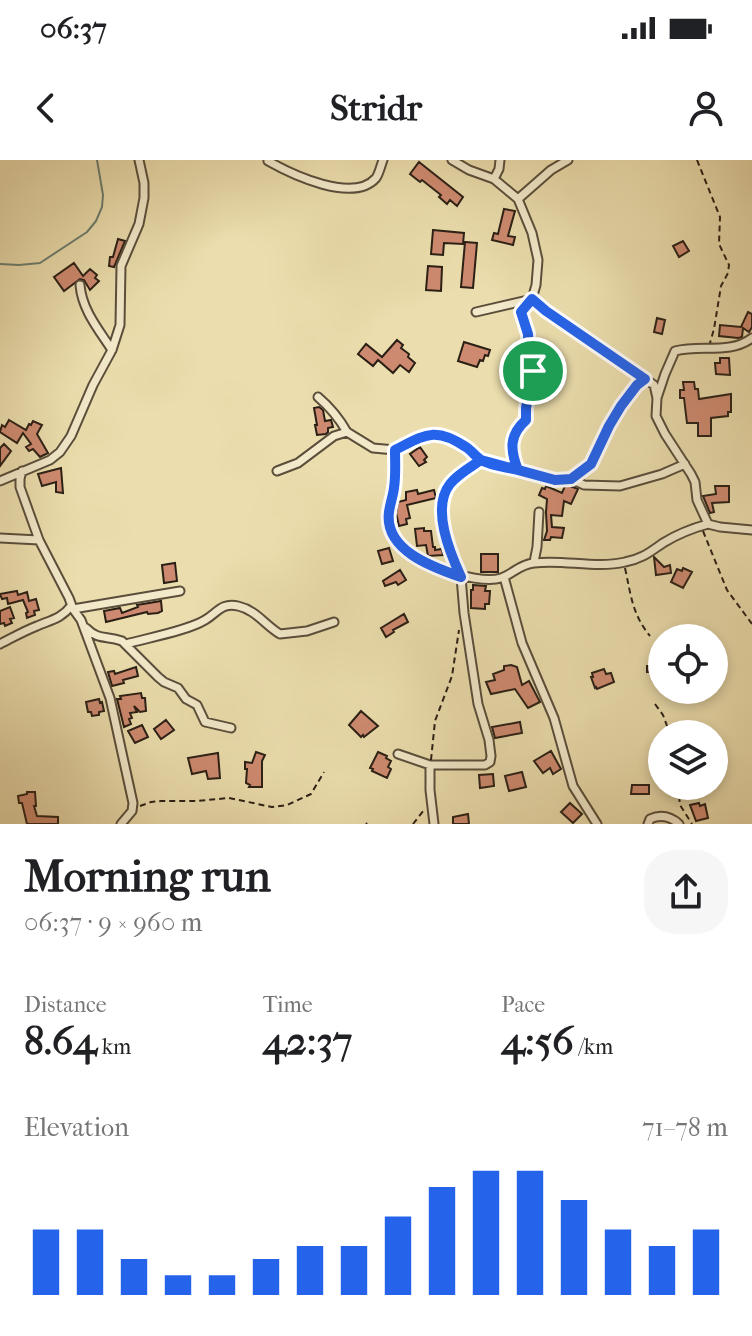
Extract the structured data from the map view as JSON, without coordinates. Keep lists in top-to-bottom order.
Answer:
{
  "page": {
    "status": "06:37",
    "header": "Stridr",
    "heading": ["Morning run", "06:37 · 9 × 960 m"],
    "stats": [
      ["Distance", "8.64 km"],
      ["Time", "42:37"],
      ["Pace", "4:56 /km"]
    ],
    "chart": ["Elevation", "71–78 m"]
  }
}
